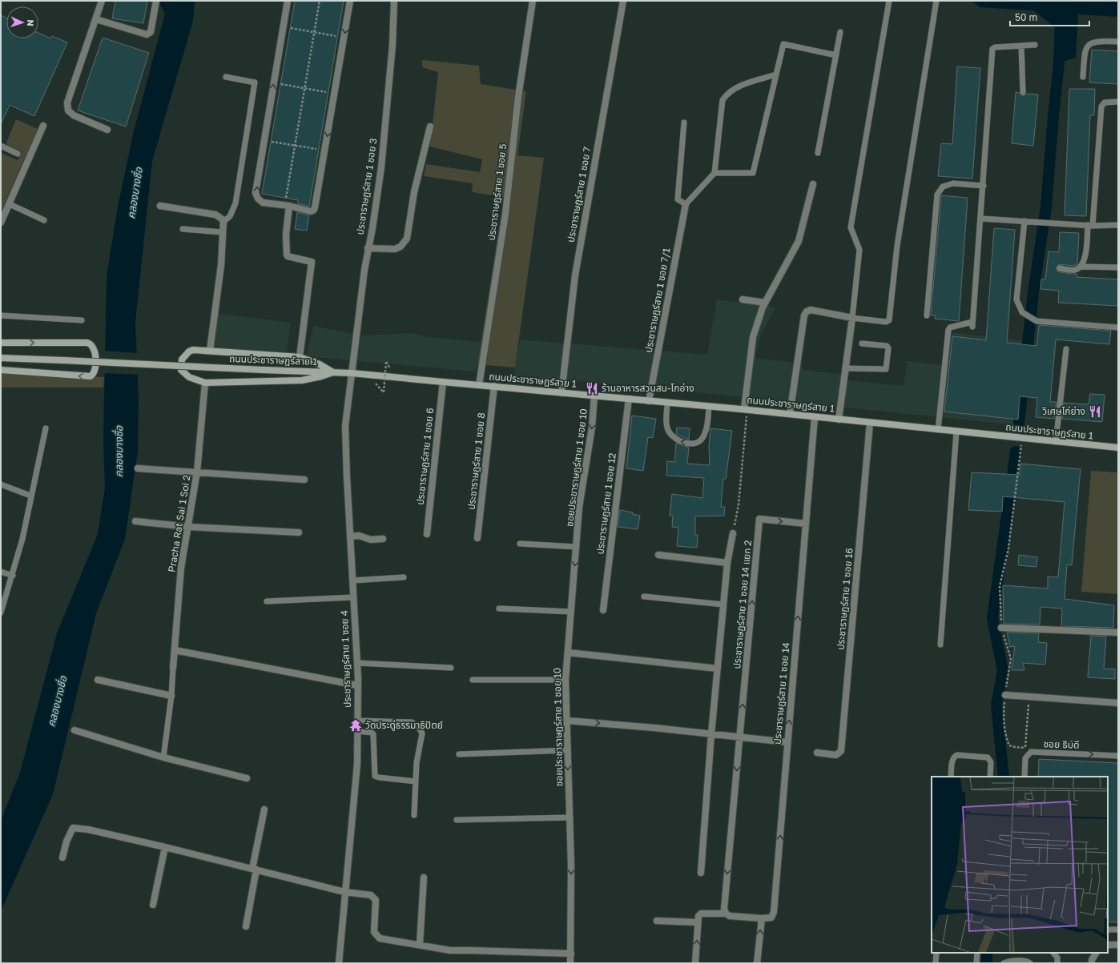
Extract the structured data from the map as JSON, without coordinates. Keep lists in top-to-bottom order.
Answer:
{
  "streets": {
    "main road": ["ถนนประชาราษฎร์สาย 1"],
    "street": [
      "ประชาราษฎร์สาย 1 ซอย 3",
      "ประชาราษฎร์สาย 1 ซอย 5",
      "ประชาราษฎร์สาย 1 ซอย 7",
      "ประชาราษฎร์สาย 1 ซอย 7/1",
      "ประชาราษฎร์สาย 1 ซอย 6",
      "ประชาราษฎร์สาย 1 ซอย 8",
      "ซอยประชาราษฎร์สาย 1 ซอย 10",
      "ประชาราษฎร์สาย 1 ซอย 12",
      "Pracha Rat Sai 1 Soi 2",
      "ประชาราษฎร์สาย 1 ซอย 16",
      "ประชาราษฎร์สาย 1 ซอย 14 แยก 2",
      "ประชาราษฎร์สาย 1 ซอย 4",
      "ประชาราษฎร์สาย 1 ซอย 14"
    ],
    "lane": ["ซอย ธิบดี"]
  },
  "crossings": [
    ["ประชาราษฎร์สาย 1 ซอย 3", "ถนนประชาราษฎร์สาย 1"],
    ["ประชาราษฎร์สาย 1 ซอย 3", "ประชาราษฎร์สาย 1 ซอย 4"],
    ["ประชาราษฎร์สาย 1 ซอย 5", "ถนนประชาราษฎร์สาย 1"],
    ["ประชาราษฎร์สาย 1 ซอย 7", "ถนนประชาราษฎร์สาย 1"],
    ["ประชาราษฎร์สาย 1 ซอย 7/1", "ถนนประชาราษฎร์สาย 1"],
    ["ถนนประชาราษฎร์สาย 1", "ประชาราษฎร์สาย 1 ซอย 6"],
    ["ถนนประชาราษฎร์สาย 1", "ประชาราษฎร์สาย 1 ซอย 8"],
    ["ถนนประชาราษฎร์สาย 1", "ซอยประชาราษฎร์สาย 1 ซอย 10"],
    ["ถนนประชาราษฎร์สาย 1", "ประชาราษฎร์สาย 1 ซอย 12"],
    ["ถนนประชาราษฎร์สาย 1", "ประชาราษฎร์สาย 1 ซอย 16"],
    ["ถนนประชาราษฎร์สาย 1", "ประชาราษฎร์สาย 1 ซอย 4"],
    ["ถนนประชาราษฎร์สาย 1", "ประชาราษฎร์สาย 1 ซอย 14"],
    ["ประชาราษฎร์สาย 1 ซอย 14 แยก 2", "ประชาราษฎร์สาย 1 ซอย 14"]
  ],
  "one_way": ["ซอยประชาราษฎร์สาย 1 ซอย 10", "ซอย ธิบดี"],
  "water": ["คลองบางซื่อ"],
  "places": {
    "restaurant": ["ร้านอาหารสวนสน-โกอ่าง", "วิเศษไก่ย่าง"],
    "temple": ["วัดประดู่ธรรมาธิปัตย์"]
  },
  "scale_bar": "50 m",
  "north": "right"
}
